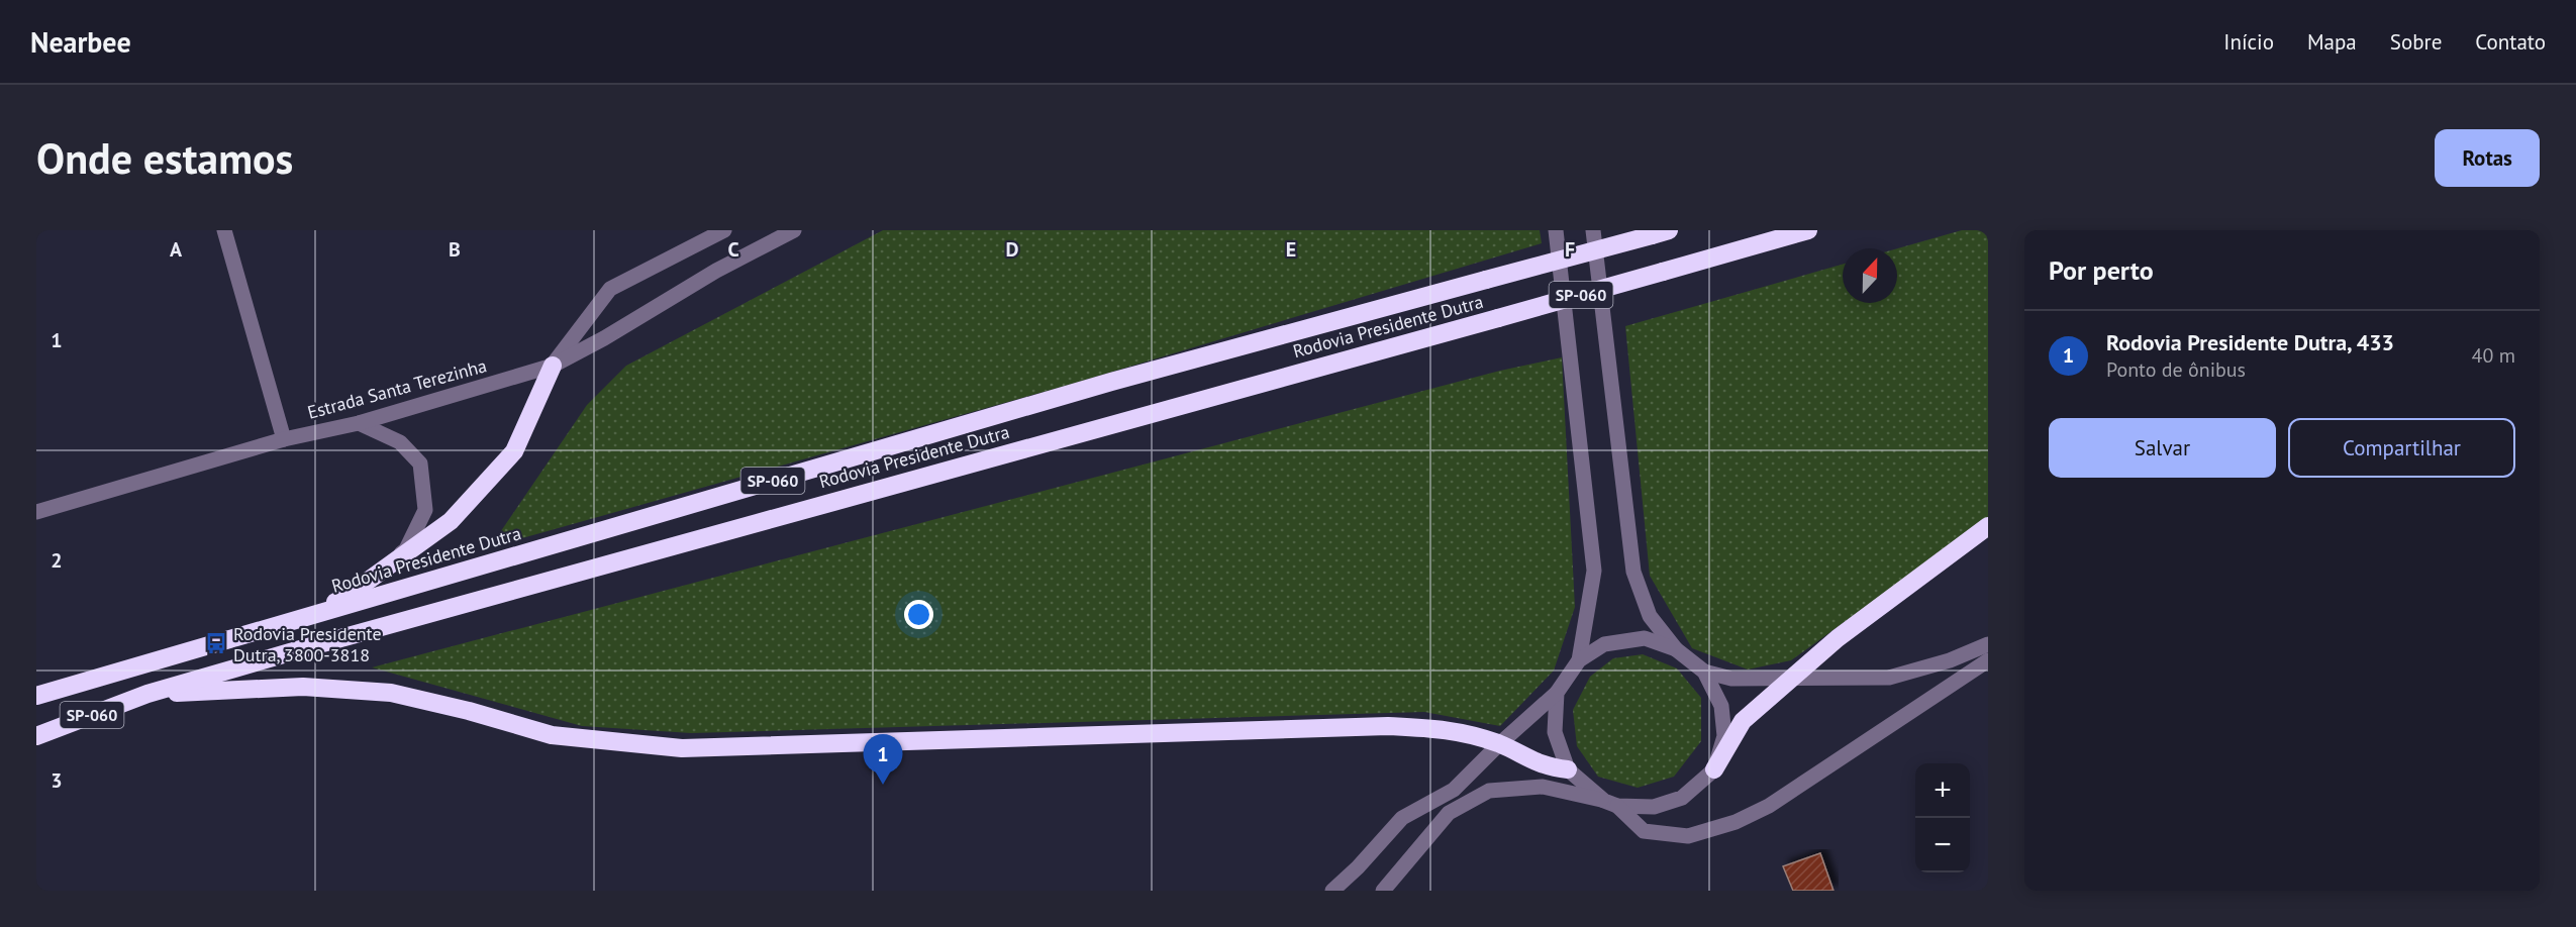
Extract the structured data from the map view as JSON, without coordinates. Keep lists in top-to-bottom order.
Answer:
{
  "streets": {
    "highway": ["SP-060", "Rodovia Presidente Dutra"],
    "street": ["Estrada Santa Terezinha"]
  },
  "places": {
    "bus stop": ["Rodovia Presidente Dutra, 3800-3818"]
  },
  "north": "top",
  "page": {
    "header": "Nearbee",
    "nav": [
      "Início",
      "Mapa",
      "Sobre",
      "Contato"
    ],
    "buttons": [
      "Rotas",
      ["Salvar", "Compartilhar"]
    ],
    "title": "Onde estamos",
    "heading": "Por perto",
    "list": [
      {
        "mark": "1",
        "name": "Rodovia Presidente Dutra, 433",
        "note": "Ponto de ônibus",
        "value": "40 m"
      }
    ],
    "pins": "1",
    "map_buttons": ["+", "−"]
  },
  "grid": {
    "columns": [
      "A",
      "B",
      "C",
      "D",
      "E",
      "F"
    ],
    "rows": ["1", "2", "3"]
  }
}
